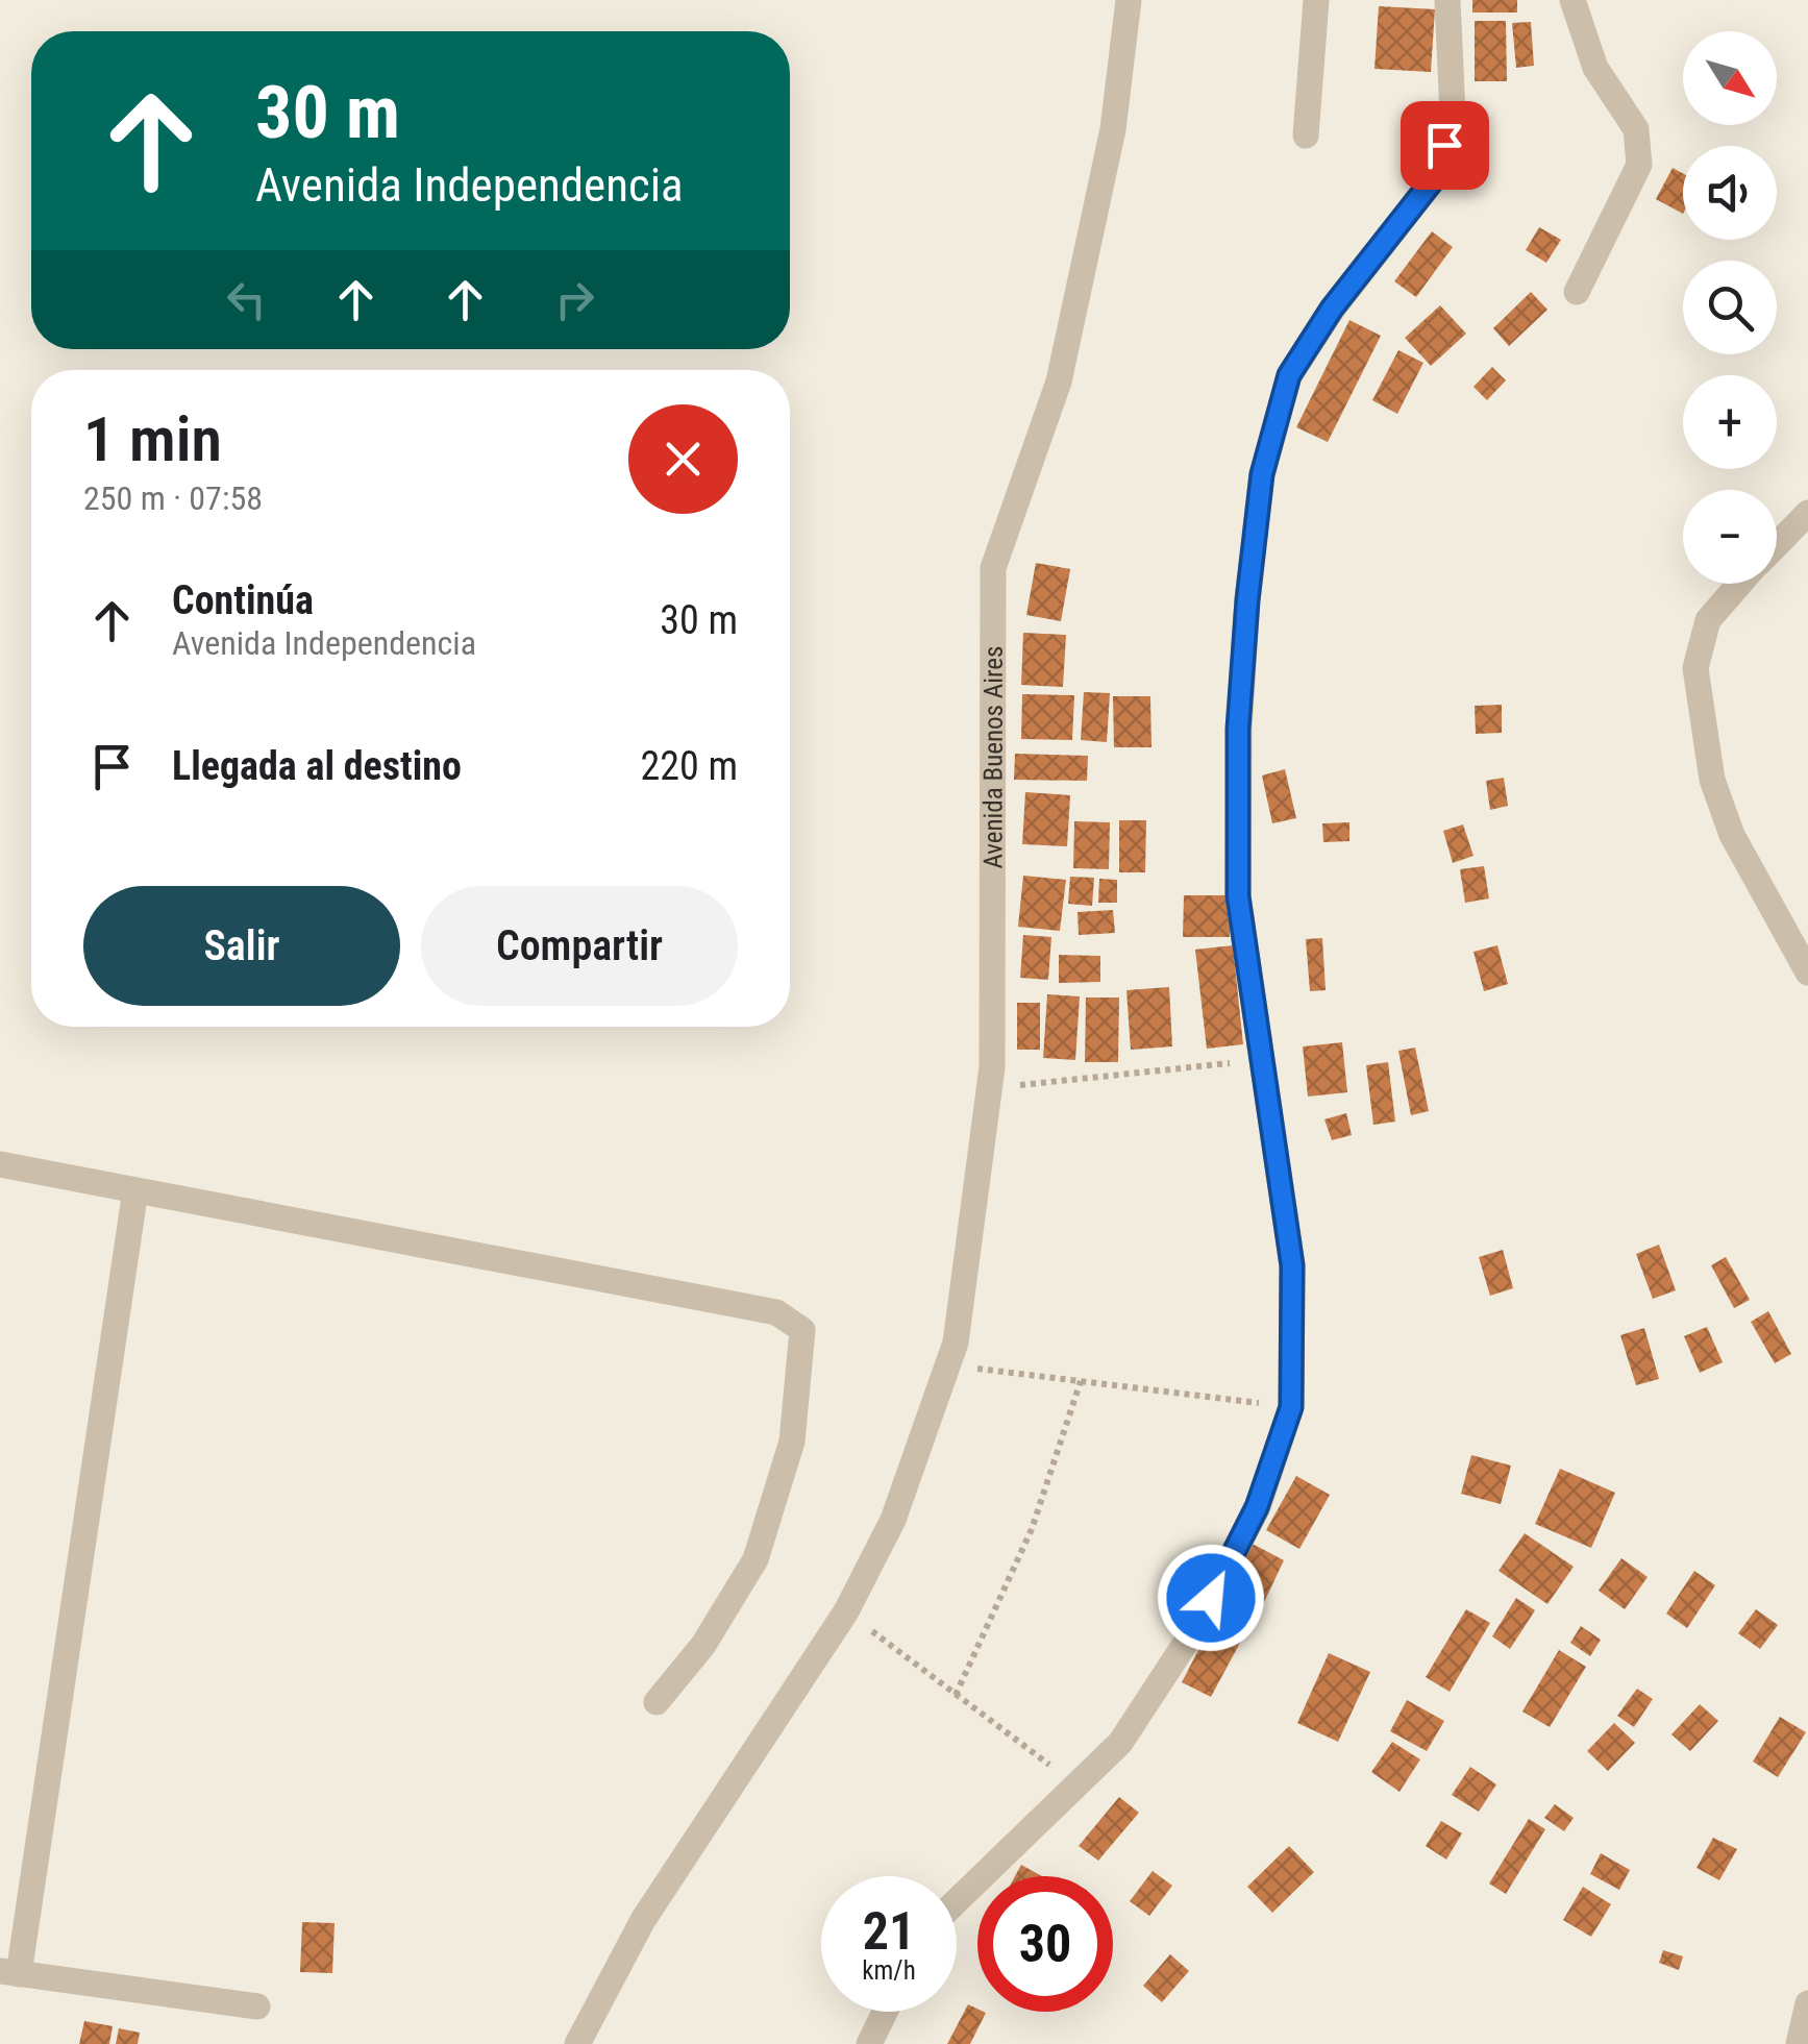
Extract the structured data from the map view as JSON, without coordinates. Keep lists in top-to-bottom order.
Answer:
{
  "streets": {
    "street": ["Avenida Buenos Aires"]
  },
  "north": "bottom right",
  "page": {
    "map_buttons": ["+", "−"],
    "turn": ["30 m", "Avenida Independencia"],
    "heading": ["1 min", "250 m · 07:58"],
    "list": [
      {
        "name": "Continúa",
        "note": "Avenida Independencia",
        "value": "30 m"
      },
      {
        "name": "Llegada al destino",
        "value": "220 m"
      }
    ],
    "buttons": ["Salir", "Compartir"],
    "speed": "21 km/h",
    "limit": "30"
  }
}
